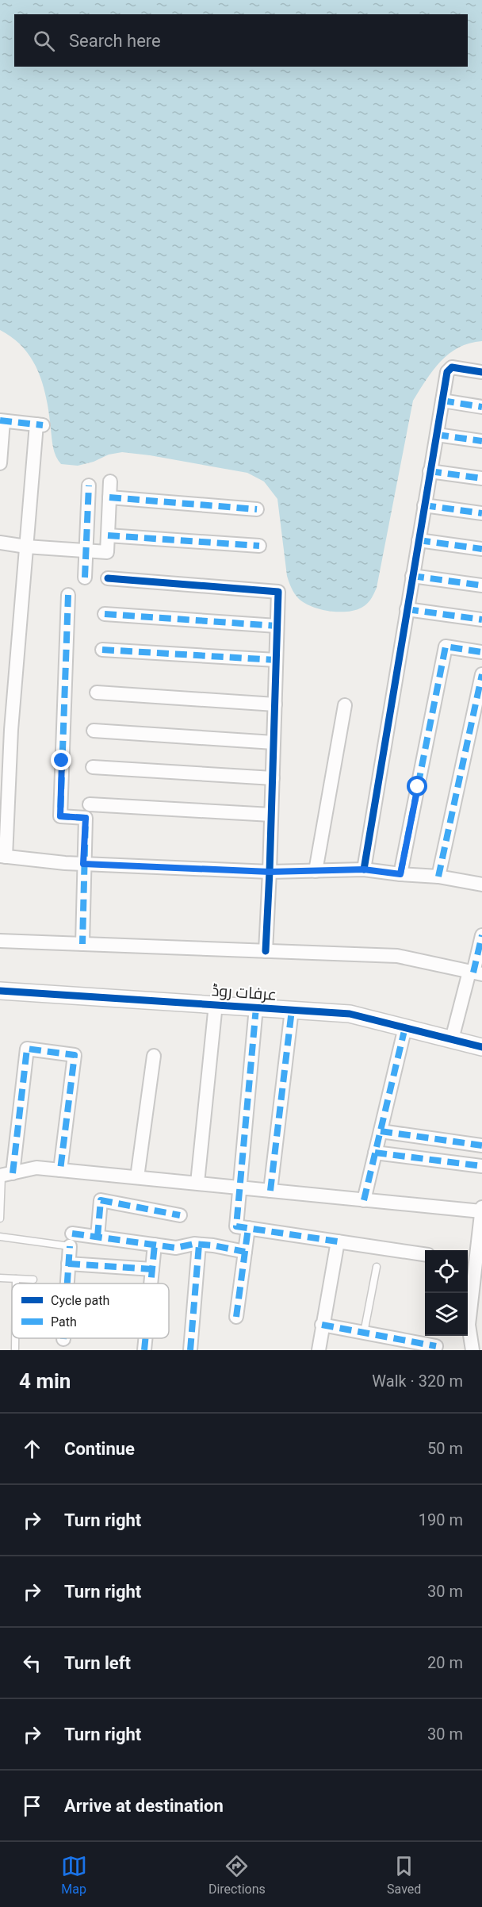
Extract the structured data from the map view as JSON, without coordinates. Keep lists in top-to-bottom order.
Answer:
{
  "streets": {
    "street": ["عرفات روڈ"]
  },
  "legend": ["Cycle path", "Path"],
  "page": {
    "search": "Search here",
    "heading": ["4 min", "Walk · 320 m"],
    "list": [
      ["Continue", "50 m"],
      ["Turn right", "190 m"],
      ["Turn right", "30 m"],
      ["Turn left", "20 m"],
      ["Turn right", "30 m"],
      "Arrive at destination"
    ],
    "nav": ["Map", "Directions", "Saved"]
  }
}
